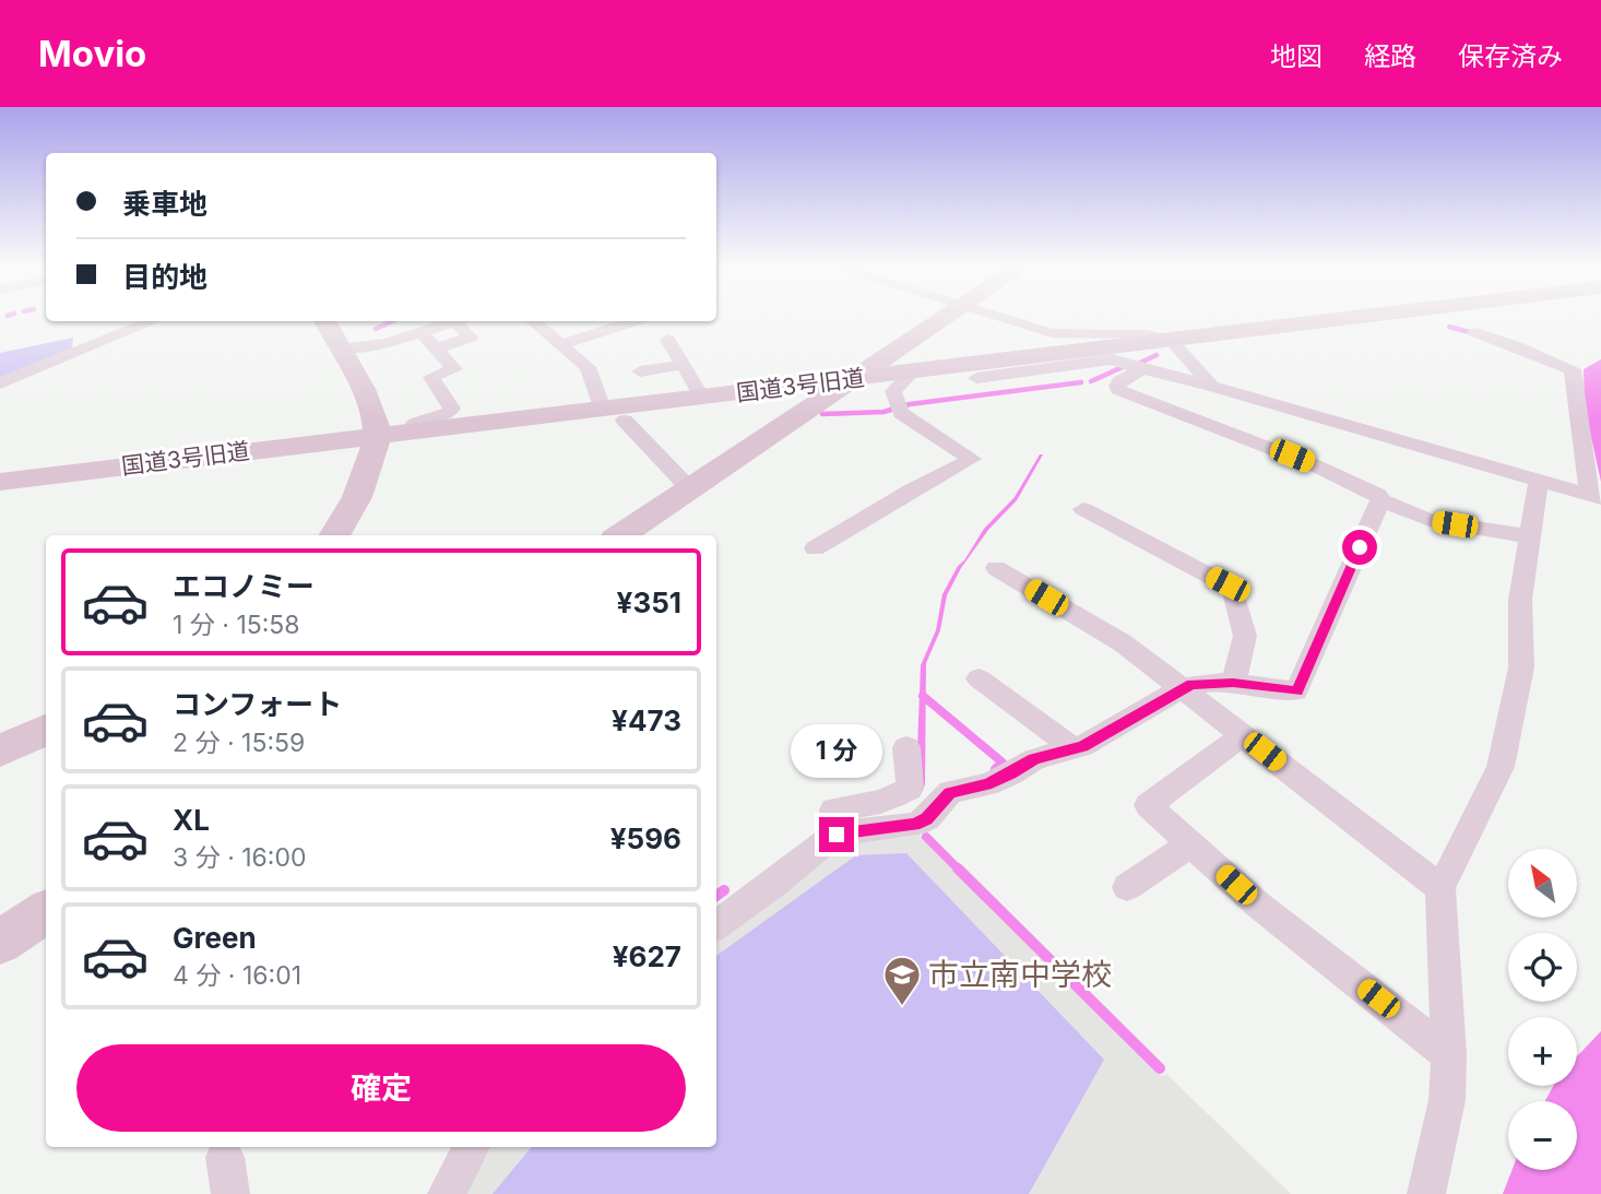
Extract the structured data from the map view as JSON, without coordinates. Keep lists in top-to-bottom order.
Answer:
{
  "streets": {
    "street": ["国道3号旧道"]
  },
  "places": {
    "school or university": ["市立南中学校"]
  },
  "north": "top left",
  "page": {
    "header": "Movio",
    "nav": ["地図", "経路", "保存済み"],
    "banner": ["乗車地", "目的地"],
    "list": [
      {
        "name": "エコノミー",
        "note": "1 分 · 15:58",
        "value": "¥351"
      },
      {
        "name": "コンフォート",
        "note": "2 分 · 15:59",
        "value": "¥473"
      },
      {
        "name": "XL",
        "note": "3 分 · 16:00",
        "value": "¥596"
      },
      {
        "name": "Green",
        "note": "4 分 · 16:01",
        "value": "¥627"
      }
    ],
    "bubble": "1 分",
    "map_buttons": ["+", "−"],
    "buttons": "確定"
  }
}
